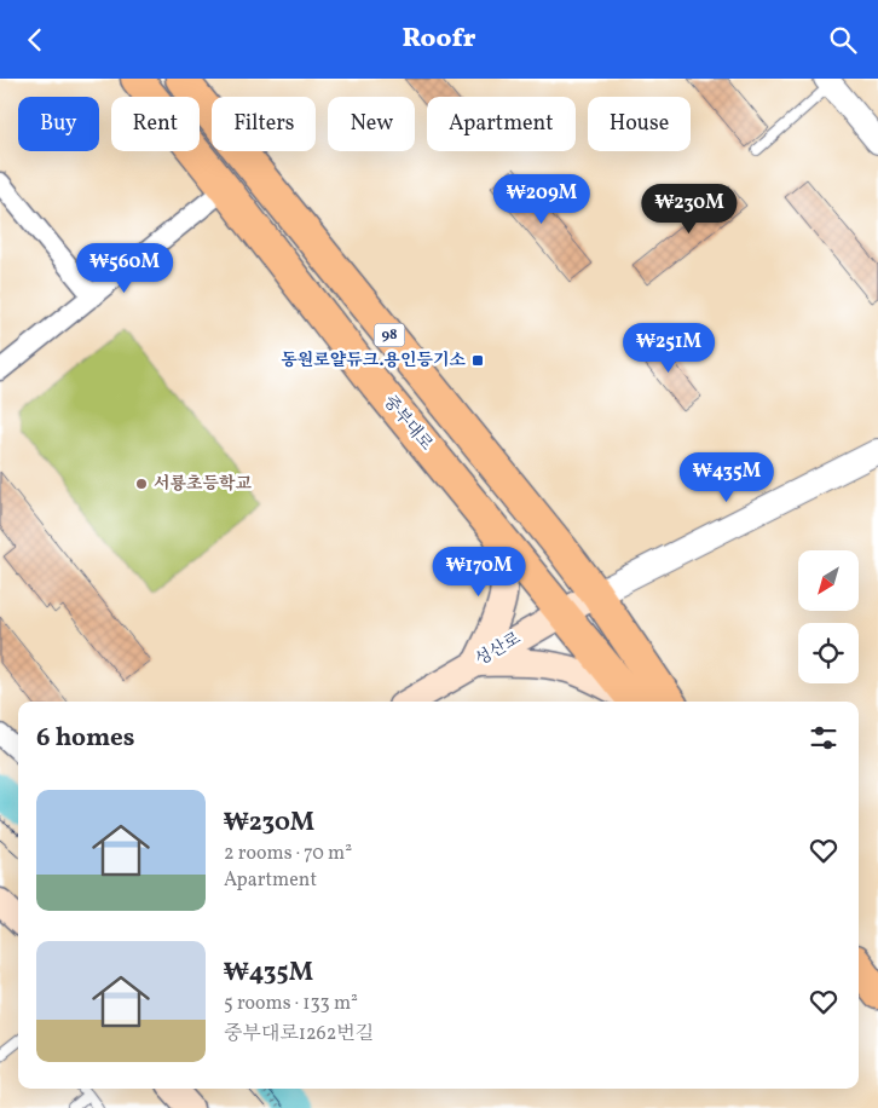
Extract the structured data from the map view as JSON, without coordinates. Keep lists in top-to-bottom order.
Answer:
{
  "streets": {
    "main road": ["98", "중부대로", "성산로"]
  },
  "crossings": [
    ["98", "성산로"],
    ["중부대로", "성산로"]
  ],
  "places": {
    "transit": ["동원로얄듀크.용인등기소"],
    "other": ["서룡초등학교"]
  },
  "north": "bottom left",
  "page": {
    "header": "Roofr",
    "chip": [
      "Buy",
      "Rent",
      "Filters",
      "New",
      "Apartment",
      "House"
    ],
    "price": [
      "₩209M",
      "₩230M",
      "₩560M",
      "₩251M",
      "₩435M",
      "₩170M"
    ],
    "heading": "6 homes",
    "list": [
      {
        "name": "₩230M",
        "note": "2 rooms · 70 m² · Apartment"
      },
      {
        "name": "₩435M",
        "note": "5 rooms · 133 m² · 중부대로1262번길"
      }
    ]
  }
}
